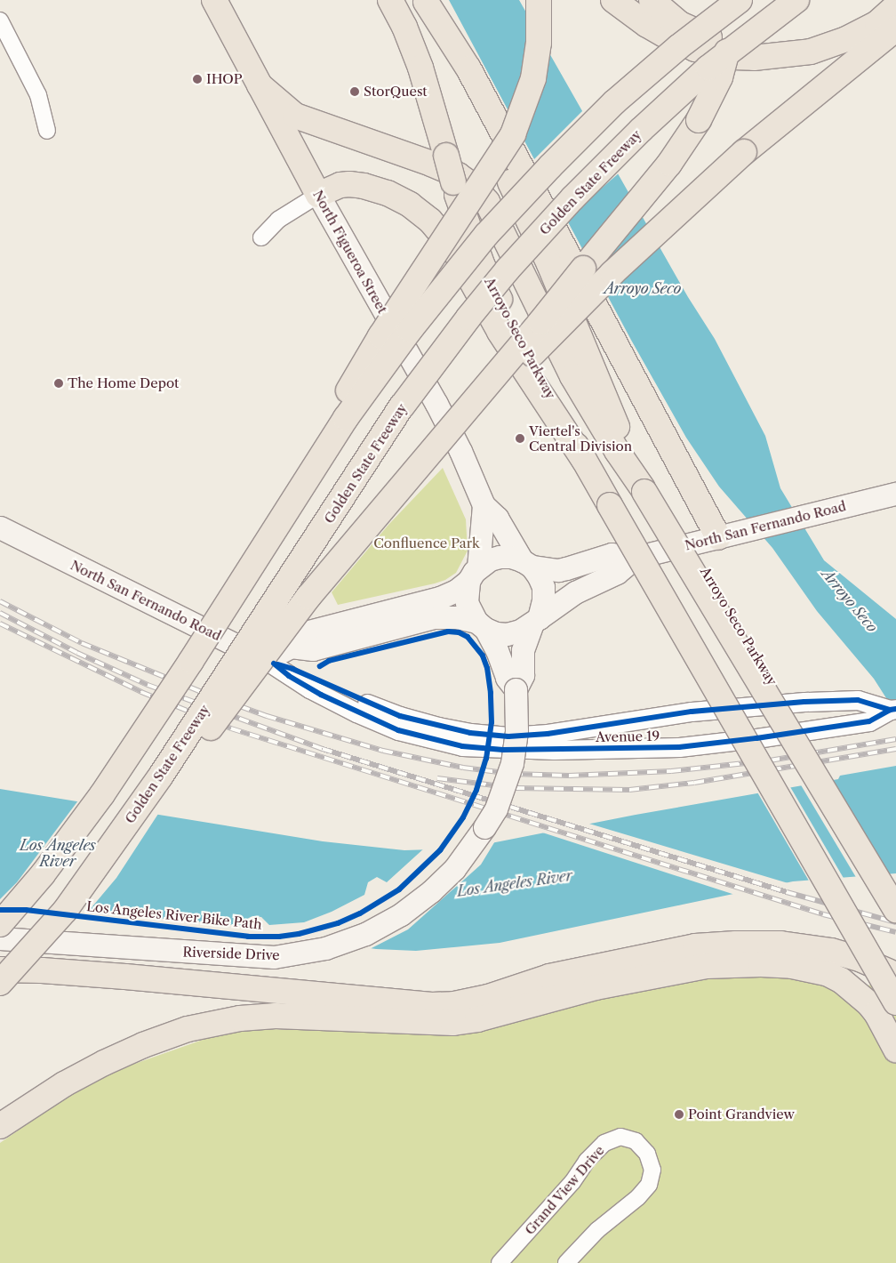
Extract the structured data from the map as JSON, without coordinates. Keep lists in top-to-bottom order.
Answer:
{
  "streets": {
    "main road": [
      "Golden State Freeway",
      "North Figueroa Street",
      "Arroyo Seco Parkway",
      "North San Fernando Road",
      "Riverside Drive"
    ],
    "street": ["Avenue 19", "Grand View Drive"],
    "cycle path": ["Los Angeles River Bike Path"]
  },
  "crossings": [
    ["North Figueroa Street", "North San Fernando Road"],
    ["North Figueroa Street", "Riverside Drive"],
    ["North San Fernando Road", "Avenue 19"],
    ["North San Fernando Road", "Riverside Drive"]
  ],
  "water": ["Arroyo Seco", "Los Angeles River"],
  "parks": ["Confluence Park"],
  "places": [
    "IHOP",
    "StorQuest",
    "The Home Depot",
    "Viertel's Central Division",
    "Point Grandview"
  ]
}
